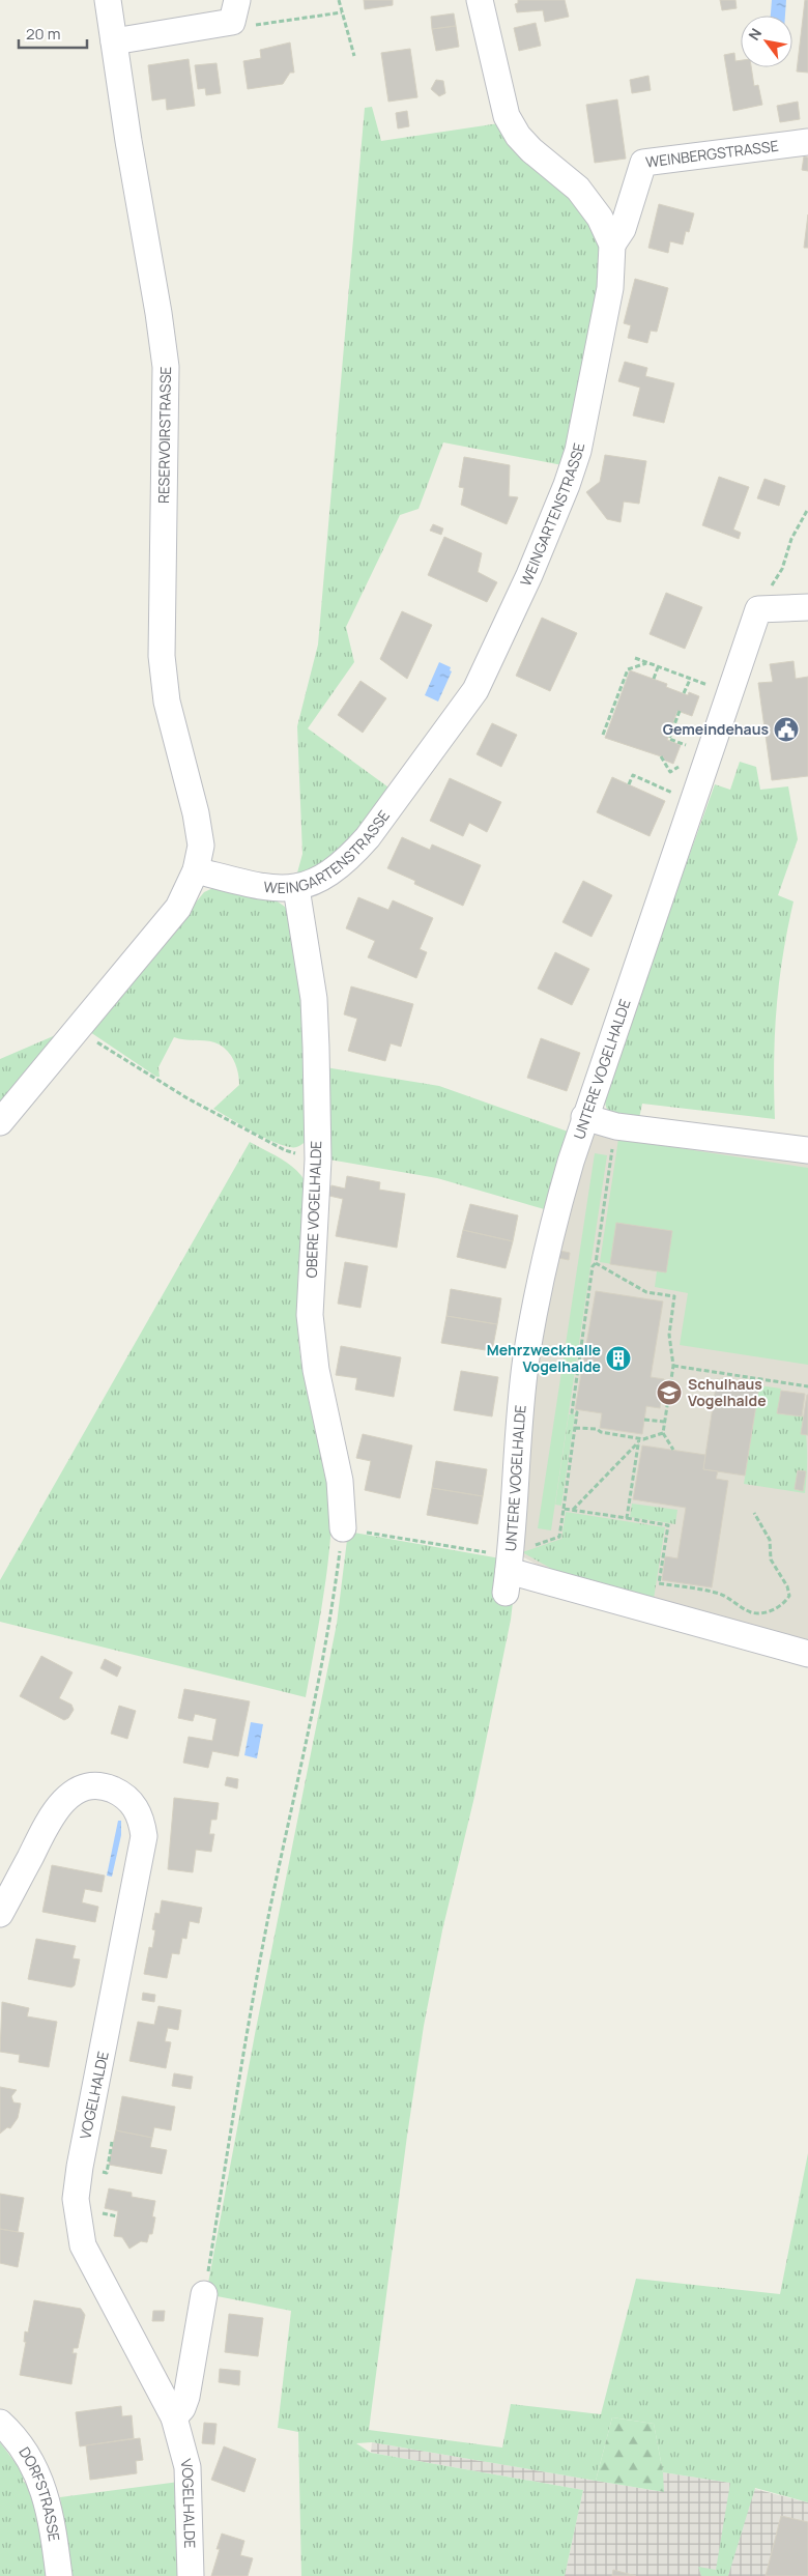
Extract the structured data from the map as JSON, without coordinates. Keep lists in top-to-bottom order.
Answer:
{
  "streets": {
    "street": [
      "WEINBERGSTRASSE",
      "RESERVOIRSTRASSE",
      "WEINGARTENSTRASSE",
      "UNTERE VOGELHALDE",
      "OBERE VOGELHALDE",
      "VOGELHALDE",
      "DORFSTRASSE"
    ]
  },
  "crossings": [
    ["WEINBERGSTRASSE", "WEINGARTENSTRASSE"],
    ["RESERVOIRSTRASSE", "WEINGARTENSTRASSE"],
    ["WEINGARTENSTRASSE", "OBERE VOGELHALDE"]
  ],
  "places": {
    "public building": ["Gemeindehaus"],
    "building": ["Mehrzweckhalle Vogelhalde"],
    "school or university": ["Schulhaus Vogelhalde"]
  },
  "scale_bar": "20 m",
  "north": "top left"
}
